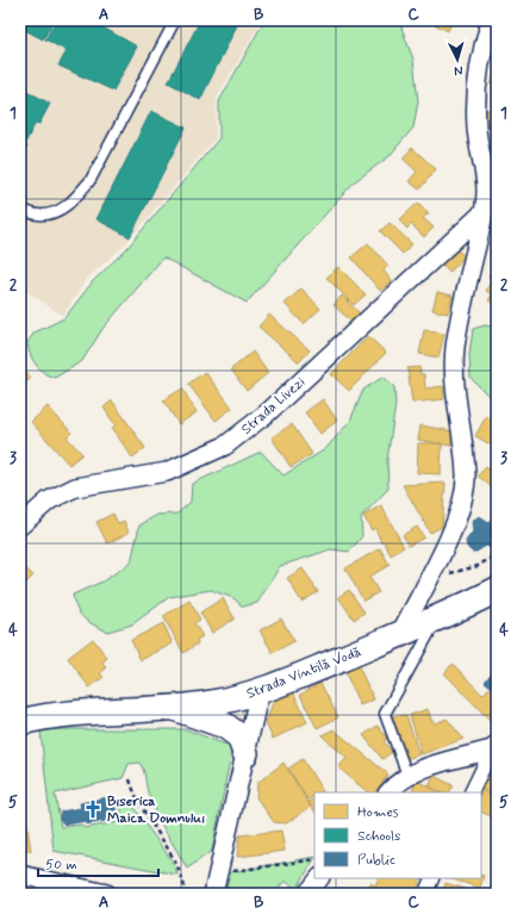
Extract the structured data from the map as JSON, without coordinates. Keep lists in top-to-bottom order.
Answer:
{
  "streets": {
    "main road": ["Strada Vintilă Vodă"],
    "street": ["Strada Livezi"]
  },
  "places": {
    "church": ["Biserica Maica Domnului"]
  },
  "legend": ["Homes", "Schools", "Public"],
  "scale_bar": "50 m",
  "north": "bottom",
  "grid": {
    "columns": ["A", "B", "C"],
    "rows": [
      "1",
      "2",
      "3",
      "4",
      "5"
    ]
  }
}
